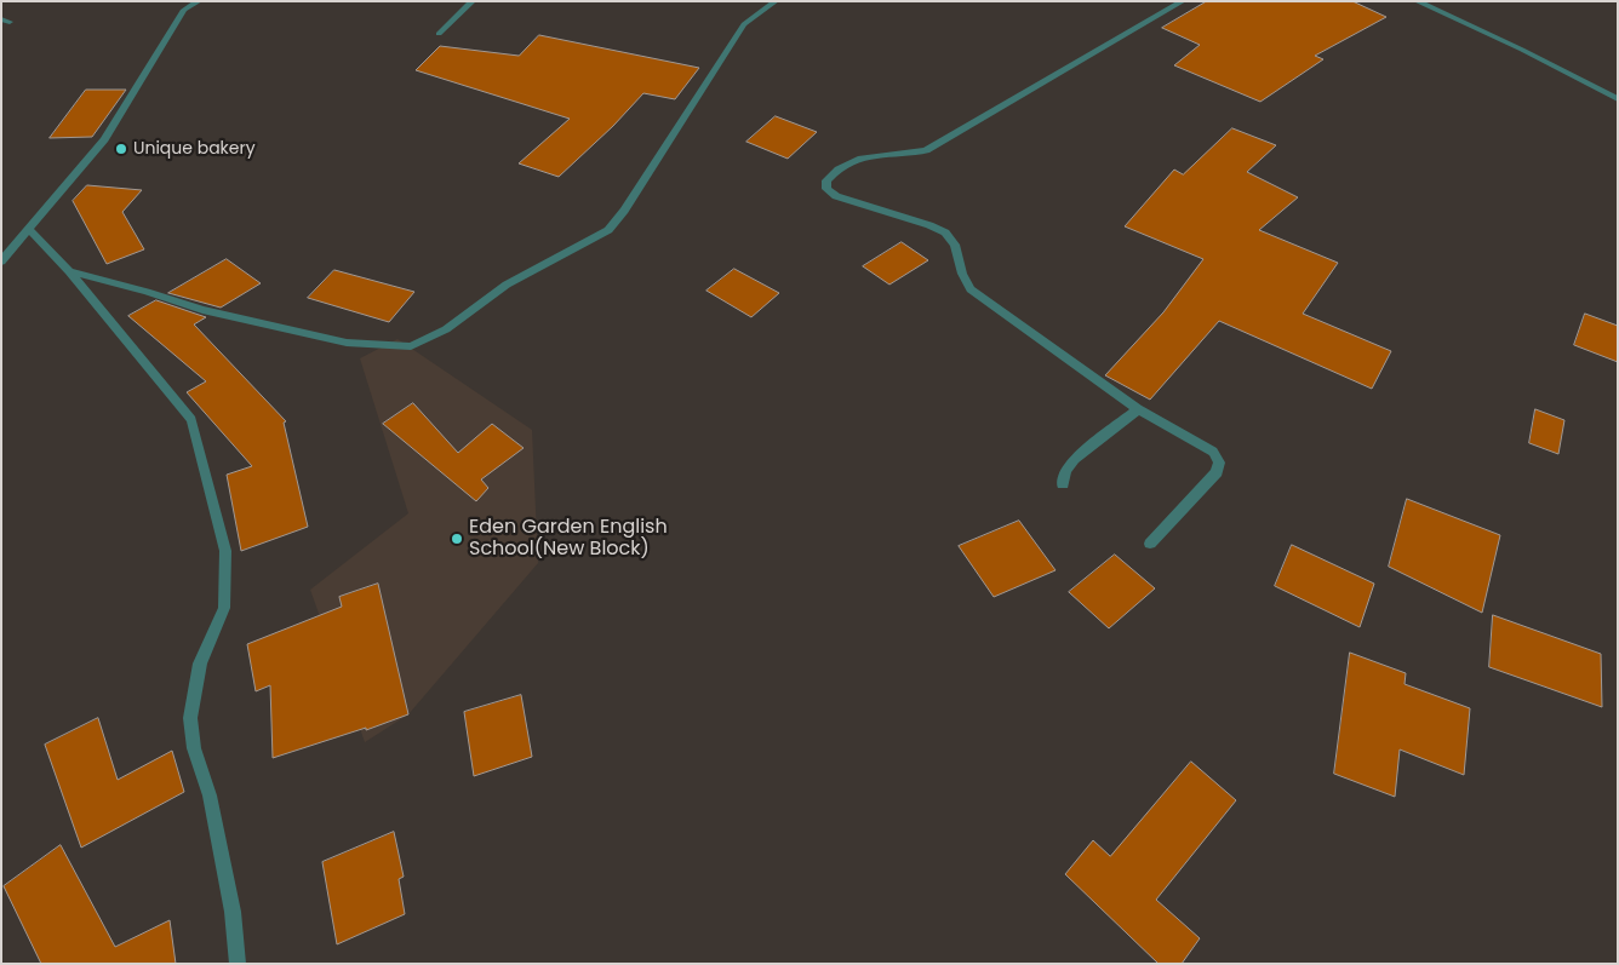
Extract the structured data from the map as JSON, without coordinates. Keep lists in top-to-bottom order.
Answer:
{
  "places": ["Unique bakery", "Eden Garden English School(New Block)"]
}
